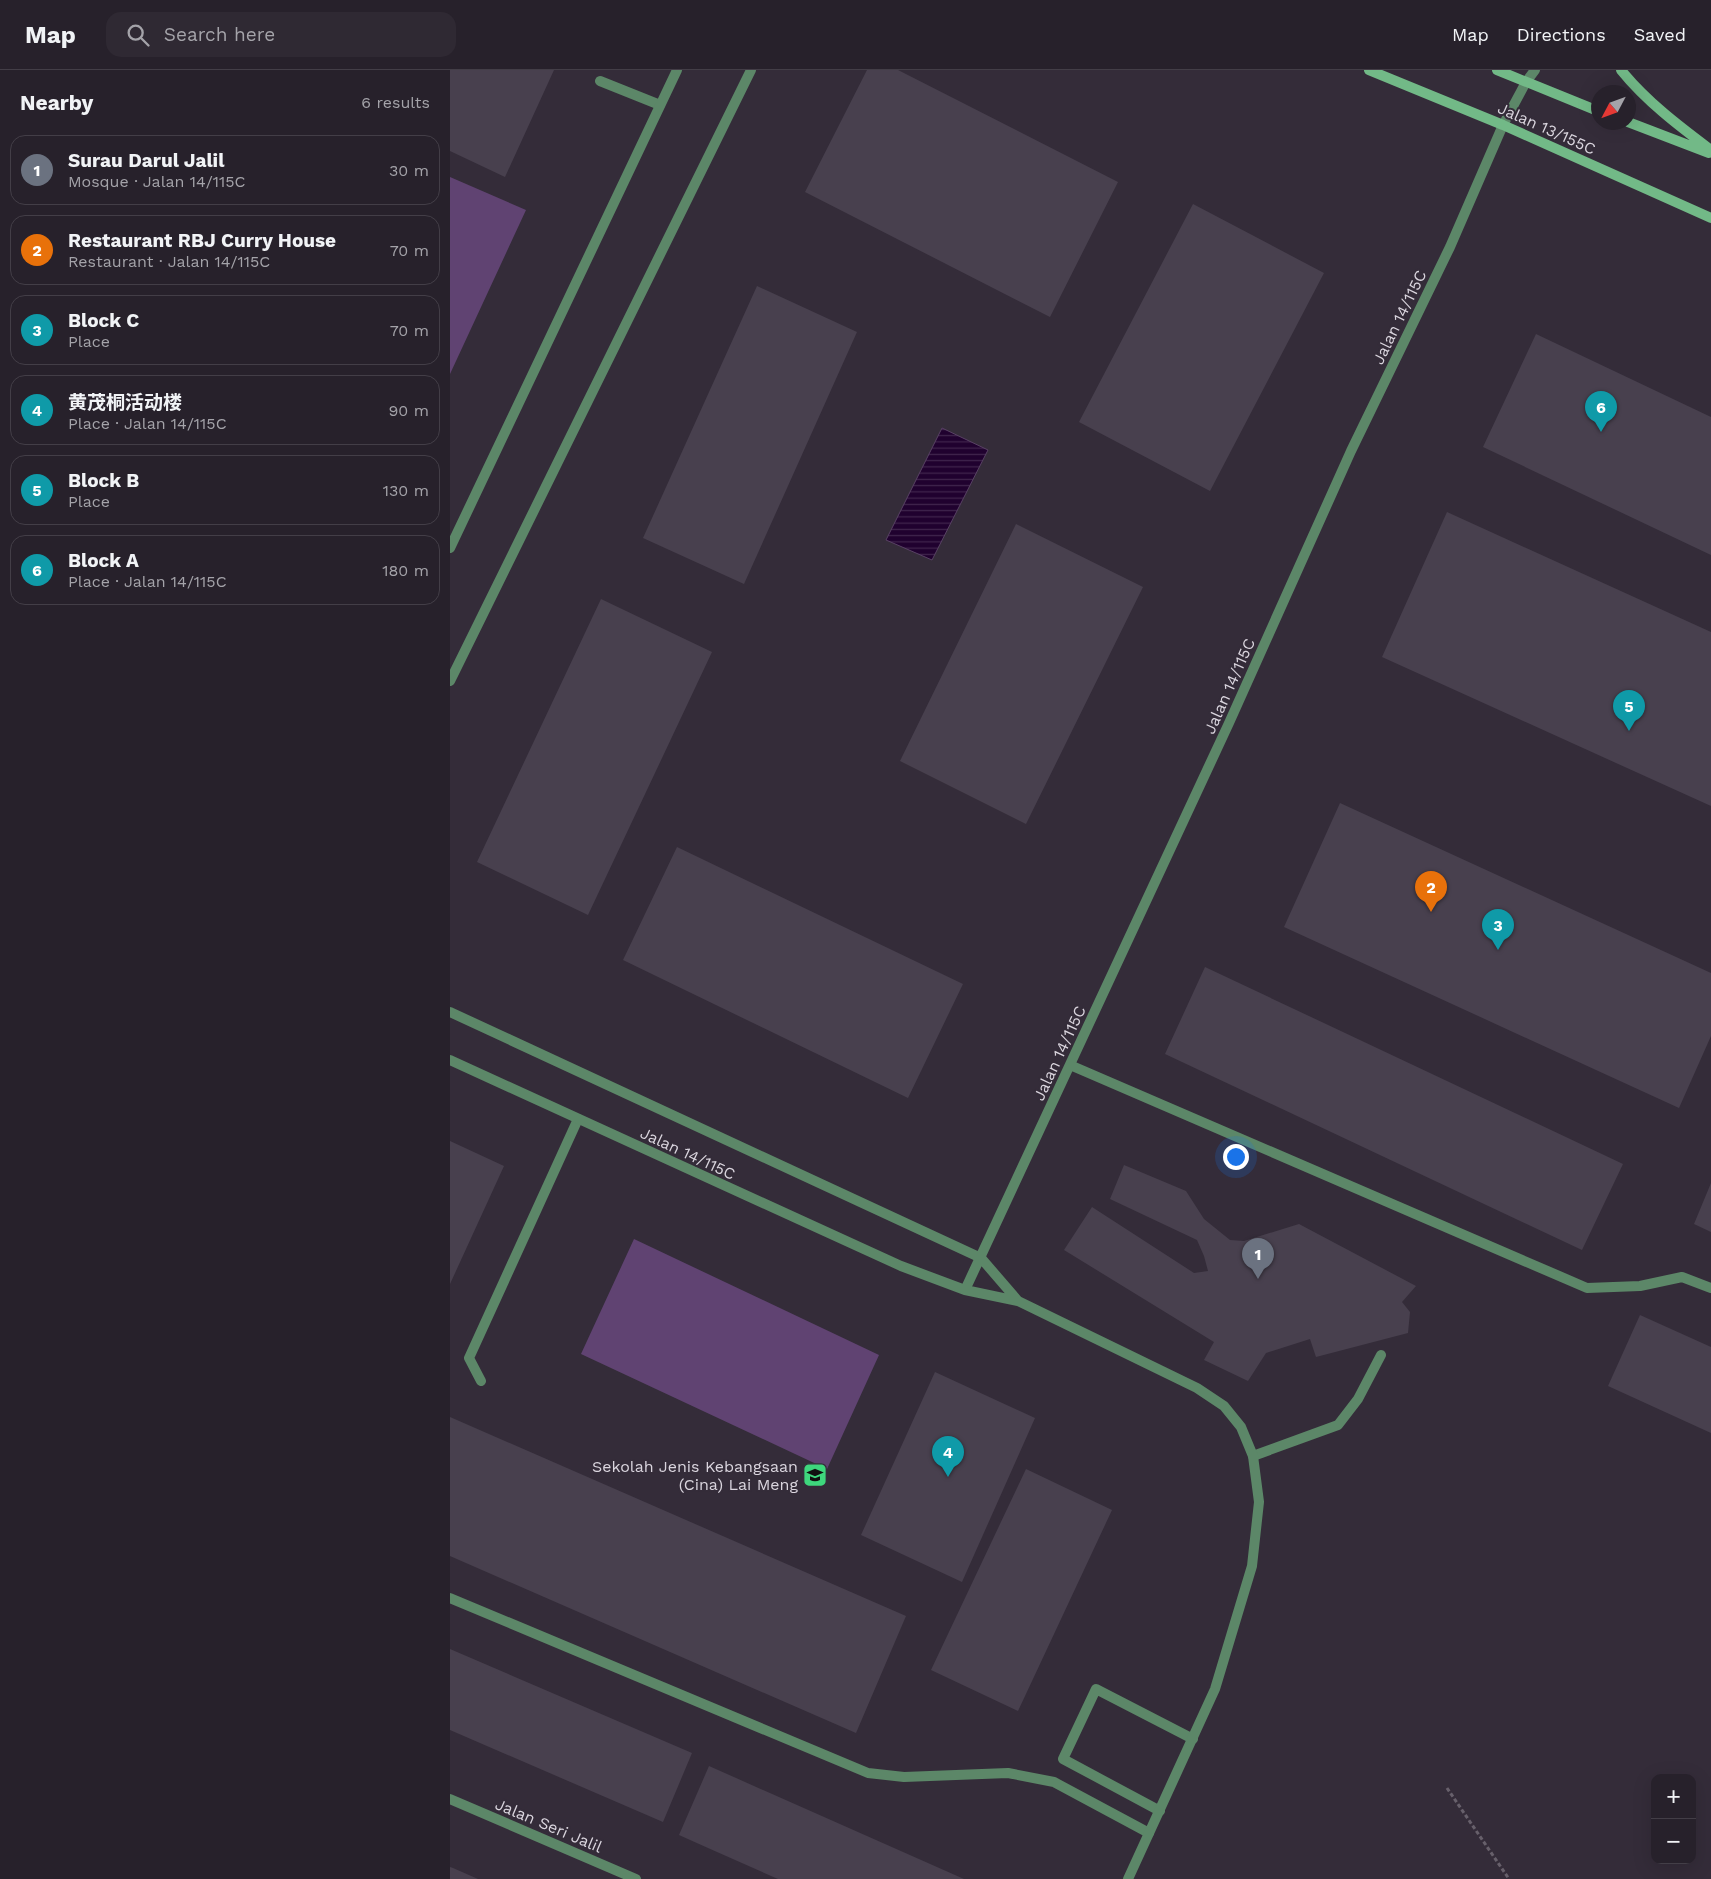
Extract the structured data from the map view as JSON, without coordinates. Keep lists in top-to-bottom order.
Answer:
{
  "streets": {
    "main road": ["Jalan 13/155C"],
    "street": ["Jalan 14/115C", "Jalan Seri Jalil"]
  },
  "crossings": [
    ["Jalan 13/155C", "Jalan 14/115C"]
  ],
  "places": {
    "school or university": ["Sekolah Jenis Kebangsaan (Cina) Lai Meng"]
  },
  "north": "bottom left",
  "page": {
    "header": "Map",
    "search": "Search here",
    "nav": ["Map", "Directions", "Saved"],
    "heading": ["Nearby", "6 results"],
    "list": [
      {
        "mark": "1",
        "name": "Surau Darul Jalil",
        "note": "Mosque · Jalan 14/115C",
        "value": "30 m"
      },
      {
        "mark": "2",
        "name": "Restaurant RBJ Curry House",
        "note": "Restaurant · Jalan 14/115C",
        "value": "70 m"
      },
      {
        "mark": "3",
        "name": "Block C",
        "note": "Place",
        "value": "70 m"
      },
      {
        "mark": "4",
        "name": "黄茂桐活动楼",
        "note": "Place · Jalan 14/115C",
        "value": "90 m"
      },
      {
        "mark": "5",
        "name": "Block B",
        "note": "Place",
        "value": "130 m"
      },
      {
        "mark": "6",
        "name": "Block A",
        "note": "Place · Jalan 14/115C",
        "value": "180 m"
      }
    ],
    "pins": [
      "6",
      "5",
      "2",
      "3",
      "1",
      "4"
    ],
    "map_buttons": ["+", "−"]
  }
}
